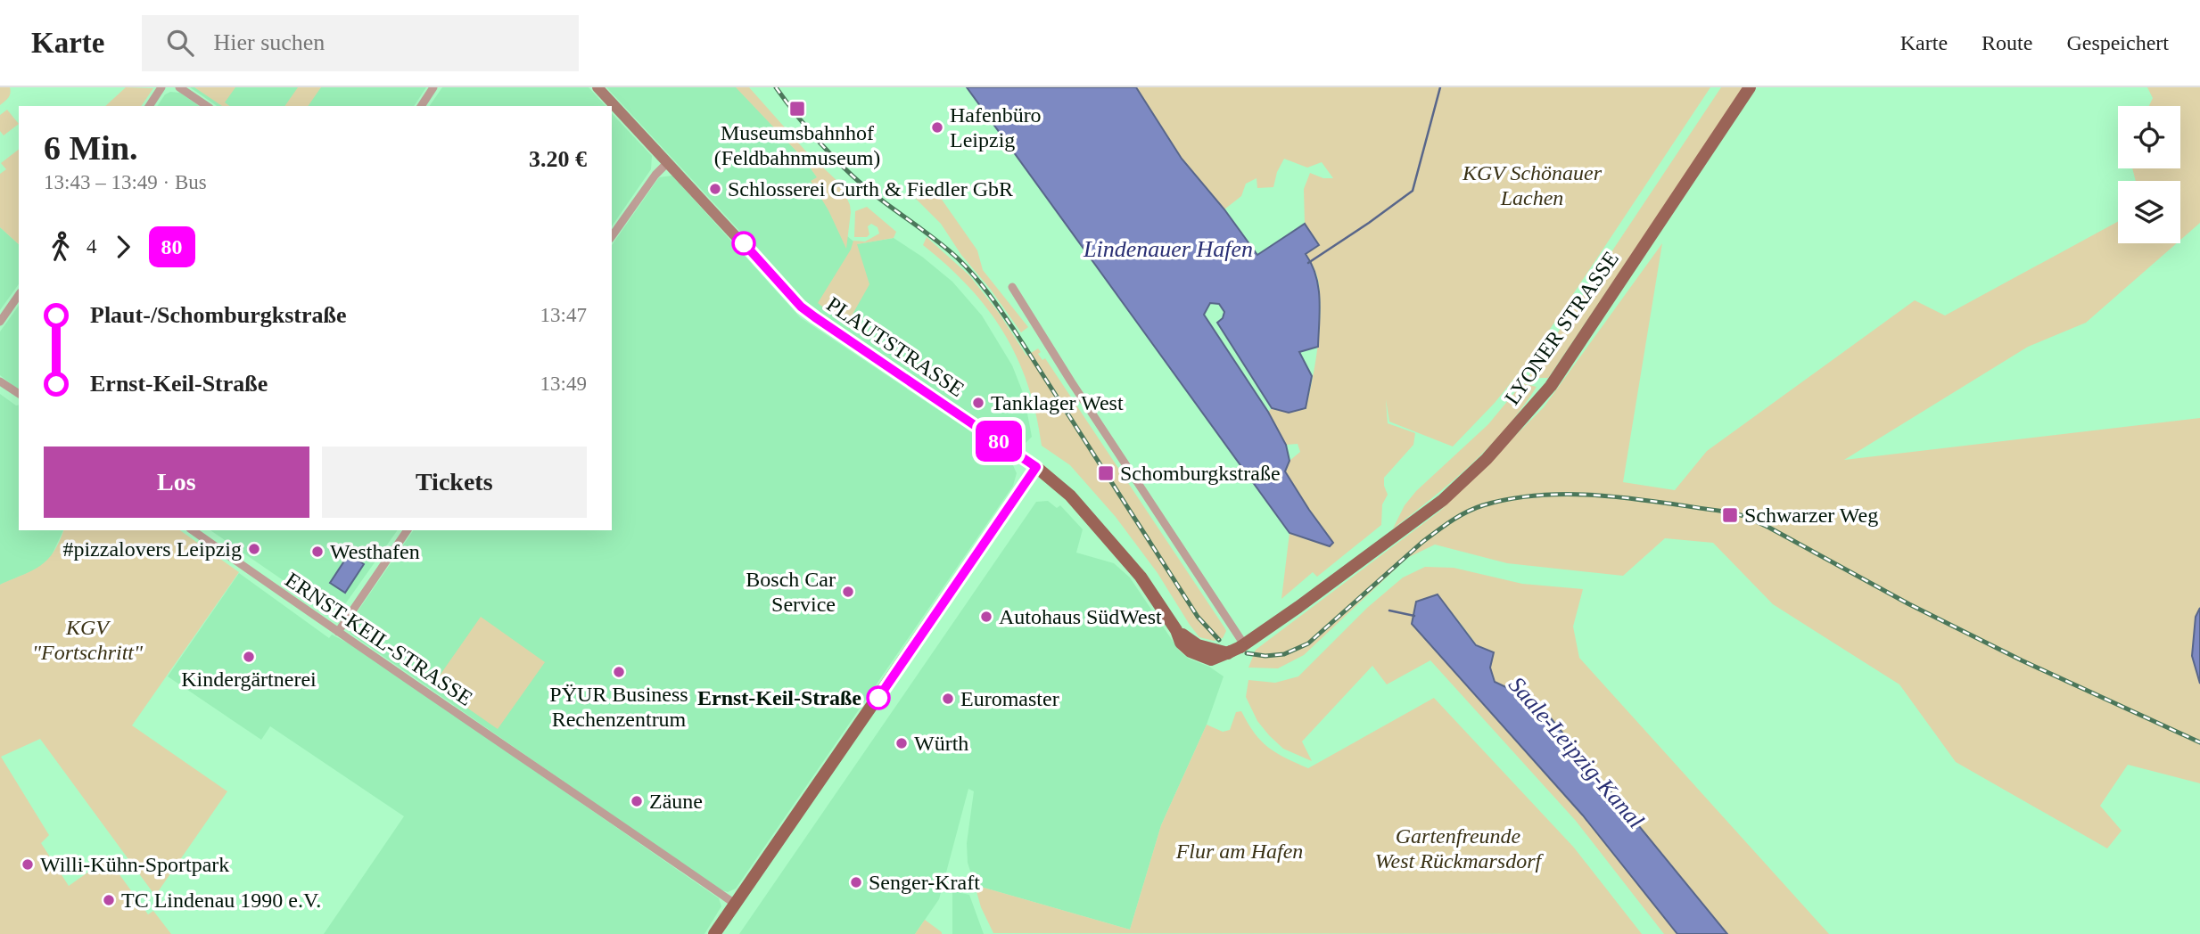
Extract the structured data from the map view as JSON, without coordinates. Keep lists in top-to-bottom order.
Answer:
{
  "streets": {
    "main road": ["LYONER STRASSE", "PLAUTSTRASSE"],
    "street": ["ERNST-KEIL-STRASSE"]
  },
  "crossings": [
    ["LYONER STRASSE", "PLAUTSTRASSE"]
  ],
  "water": ["Lindenauer Hafen", "Saale-Leipzig-Kanal"],
  "parks": [
    "KGV Schönauer Lachen",
    "KGV \"Fortschritt\"",
    "Gartenfreunde West Rückmarsdorf",
    "Flur am Hafen"
  ],
  "places": {
    "transit": ["Museumsbahnhof (Feldbahnmuseum)", "Schomburgkstraße", "Schwarzer Weg"],
    "other": [
      "Hafenbüro Leipzig",
      "Schlosserei Curth & Fiedler GbR",
      "Tanklager West",
      "#pizzalovers Leipzig",
      "Westhafen",
      "Bosch Car Service",
      "Autohaus SüdWest",
      "Kindergärtnerei",
      "PŸUR Business Rechenzentrum",
      "Ernst-Keil-Straße",
      "Euromaster",
      "Würth",
      "Zäune",
      "Willi-Kühn-Sportpark",
      "Senger-Kraft",
      "TC Lindenau 1990 e.V."
    ]
  },
  "lines": ["bus line 80"],
  "page": {
    "header": "Karte",
    "search": "Hier suchen",
    "nav": ["Karte", "Route", "Gespeichert"],
    "on_map": "80",
    "heading": ["6 Min.", "13:43 – 13:49 · Bus", "3.20 €"],
    "legs": ["4", "80"],
    "list": [
      {
        "name": "Plaut-/Schomburgkstraße",
        "value": "13:47"
      },
      {
        "name": "Ernst-Keil-Straße",
        "value": "13:49"
      }
    ],
    "buttons": ["Los", "Tickets"]
  }
}
